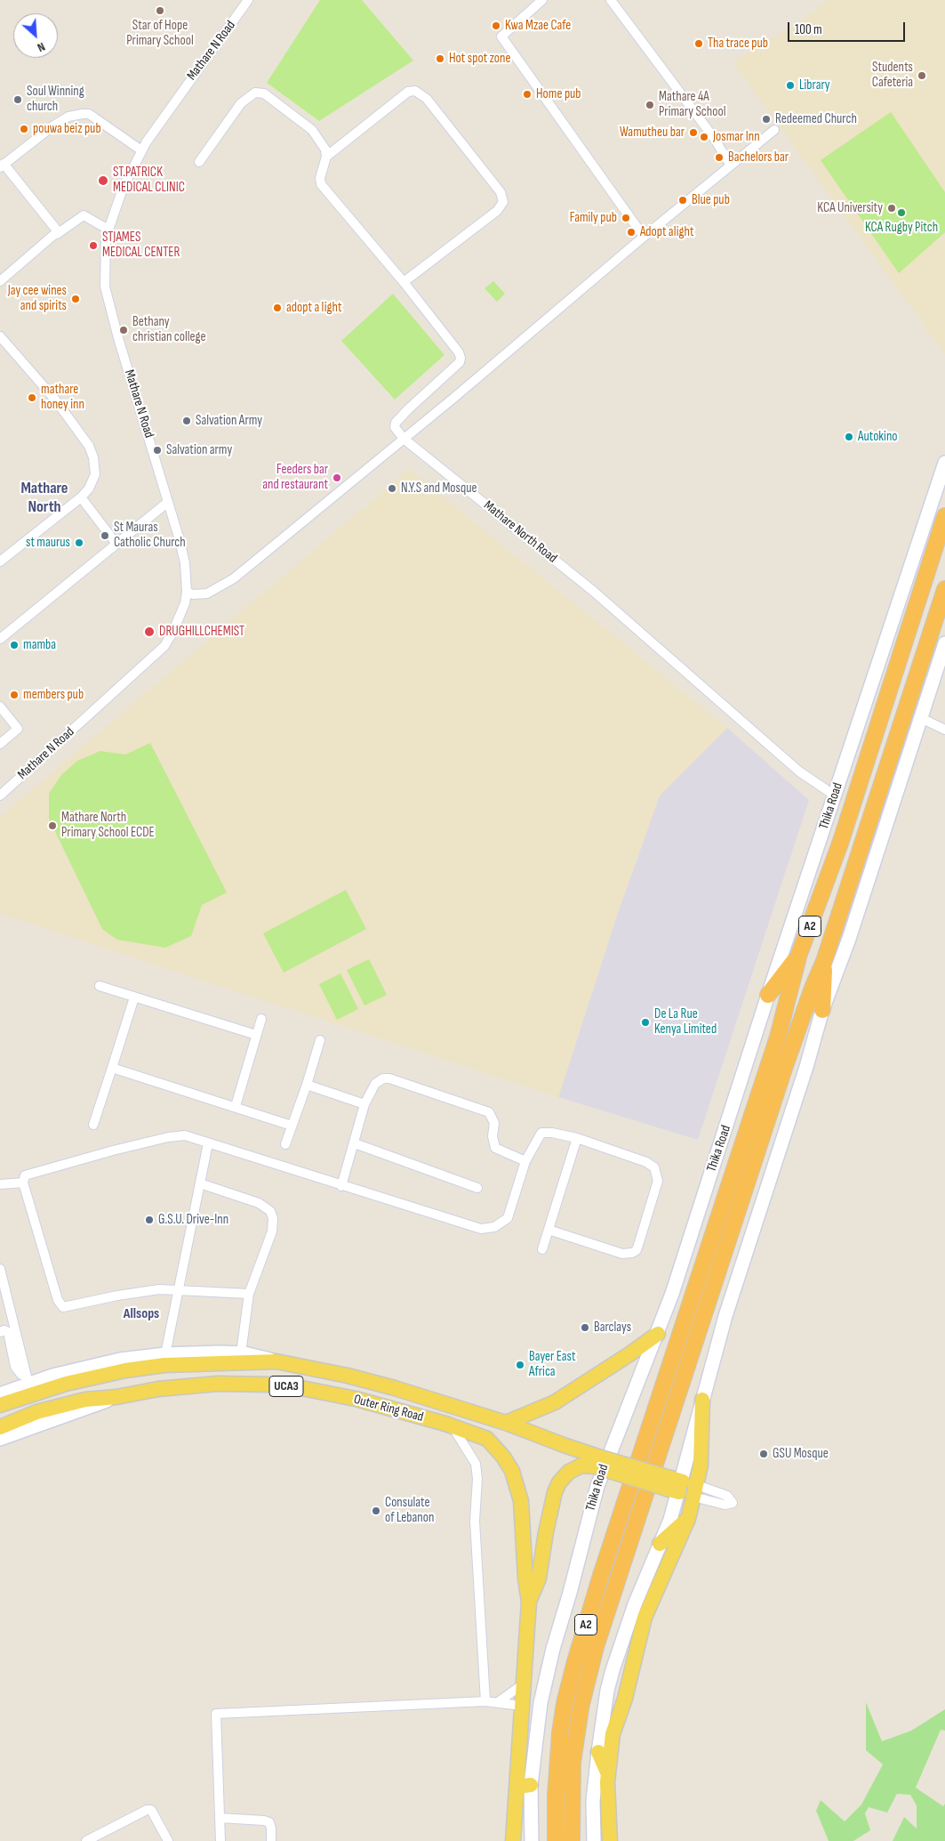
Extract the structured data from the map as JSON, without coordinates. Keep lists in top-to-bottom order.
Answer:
{
  "streets": {
    "highway": ["Thika Road", "A2"],
    "main road": ["UCA3", "Outer Ring Road"],
    "street": ["Mathare N Road", "Mathare North Road"]
  },
  "crossings": [
    ["Mathare North Road", "Thika Road"]
  ],
  "districts": ["Mathare North", "Allsops"],
  "places": [
    "Star of Hope Primary School",
    "Kwa Mzae Cafe",
    "Tha trace pub",
    "Hot spot zone",
    "Students Cafeteria",
    "Library",
    "Home pub",
    "Soul Winning church",
    "Mathare 4A Primary School",
    "Redeemed Church",
    "pouwa beiz pub",
    "Wamutheu bar",
    "Josmar Inn",
    "Bachelors bar",
    "ST.PATRICK MEDICAL CLINIC",
    "Blue pub",
    "KCA University",
    "KCA Rugby Pitch",
    "Family pub",
    "Adopt alight",
    "STJAMES MEDICAL CENTER",
    "Jay cee wines and spirits",
    "adopt a light",
    "Bethany christian college",
    "mathare honey inn",
    "Salvation Army",
    "Autokino",
    "Salvation army",
    "Feeders bar and restaurant",
    "N.Y.S and Mosque",
    "St Mauras Catholic Church",
    "st maurus",
    "DRUGHILLCHEMIST",
    "mamba",
    "members pub",
    "Mathare North Primary School ECDE",
    "De La Rue Kenya Limited",
    "G.S.U. Drive-Inn",
    "Barclays",
    "Bayer East Africa",
    "GSU Mosque",
    "Consulate of Lebanon"
  ],
  "scale_bar": "100 m",
  "north": "bottom right"
}
